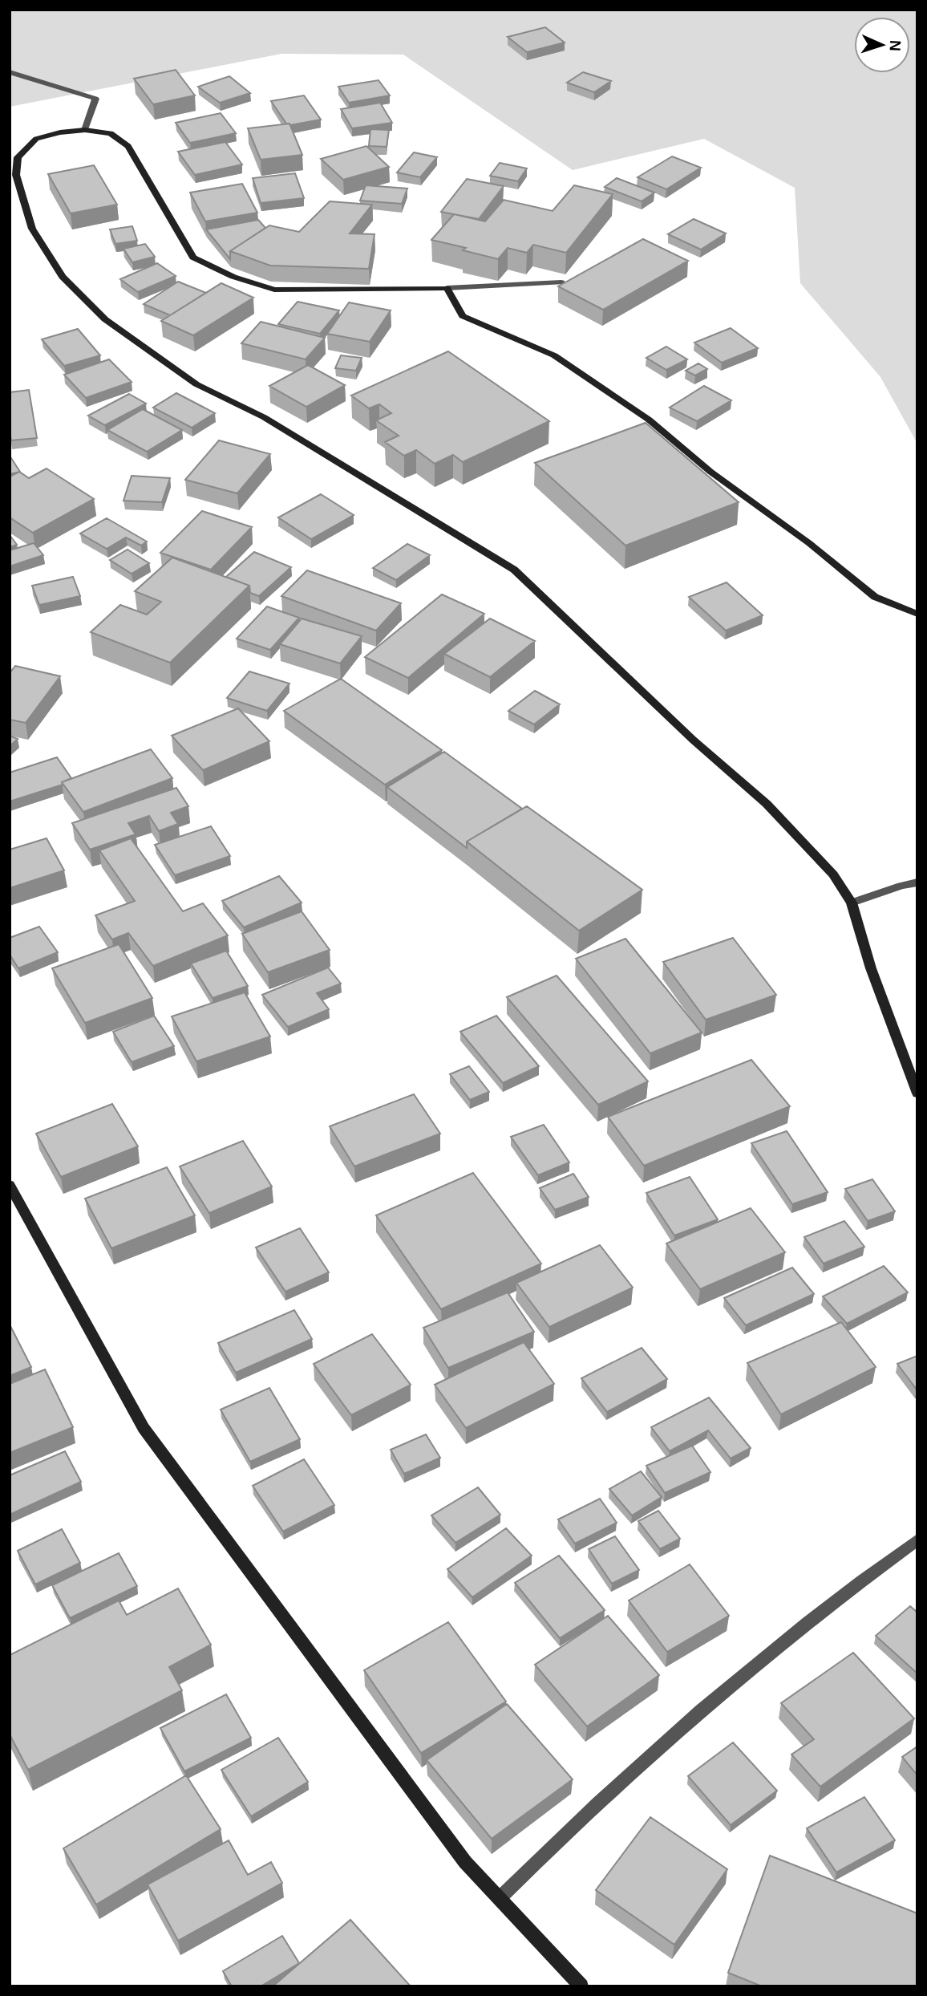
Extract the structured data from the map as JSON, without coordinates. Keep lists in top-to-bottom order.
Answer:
{
  "north": "right"
}
